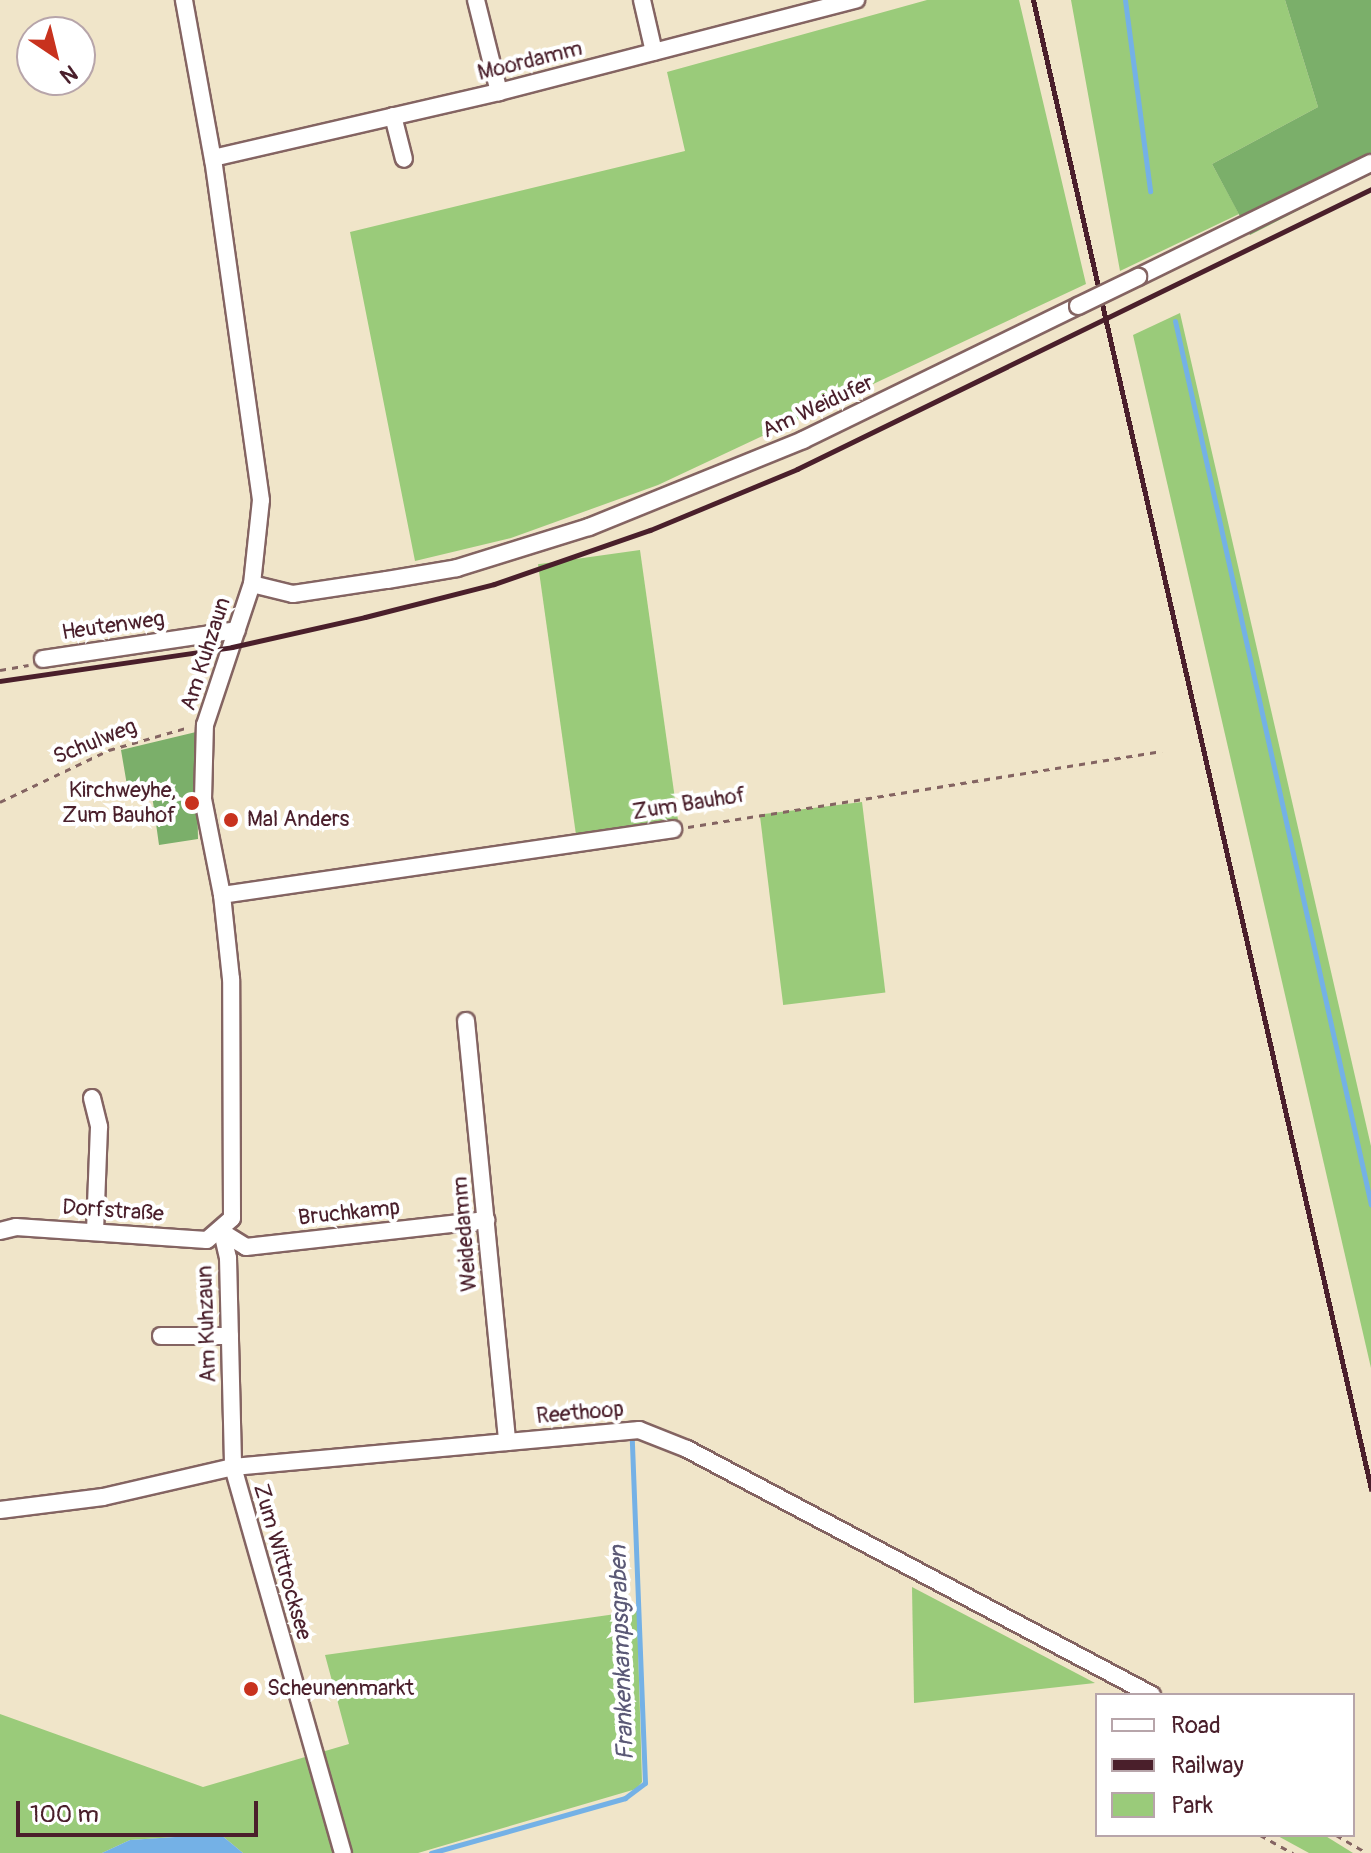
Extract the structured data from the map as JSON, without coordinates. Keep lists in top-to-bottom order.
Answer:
{
  "streets": {
    "street": [
      "Moordamm",
      "Am Weidufer",
      "Heutenweg",
      "Am Kuhzaun",
      "Zum Bauhof",
      "Dorfstraße",
      "Bruchkamp",
      "Weidedamm",
      "Reethoop",
      "Zum Wittrocksee"
    ],
    "path": ["Schulweg"]
  },
  "crossings": [
    ["Moordamm", "Am Kuhzaun"],
    ["Am Weidufer", "Am Kuhzaun"],
    ["Heutenweg", "Am Kuhzaun"],
    ["Am Kuhzaun", "Schulweg"],
    ["Am Kuhzaun", "Zum Bauhof"],
    ["Am Kuhzaun", "Dorfstraße"],
    ["Am Kuhzaun", "Bruchkamp"],
    ["Am Kuhzaun", "Reethoop"],
    ["Am Kuhzaun", "Zum Wittrocksee"],
    ["Dorfstraße", "Bruchkamp"],
    ["Bruchkamp", "Weidedamm"],
    ["Weidedamm", "Reethoop"],
    ["Reethoop", "Zum Wittrocksee"]
  ],
  "water": ["Frankenkampsgraben"],
  "places": ["Kirchweyhe, Zum Bauhof", "Mal Anders", "Scheunenmarkt"],
  "legend": ["Road", "Railway", "Park"],
  "scale_bar": "100 m",
  "north": "bottom right"
}
